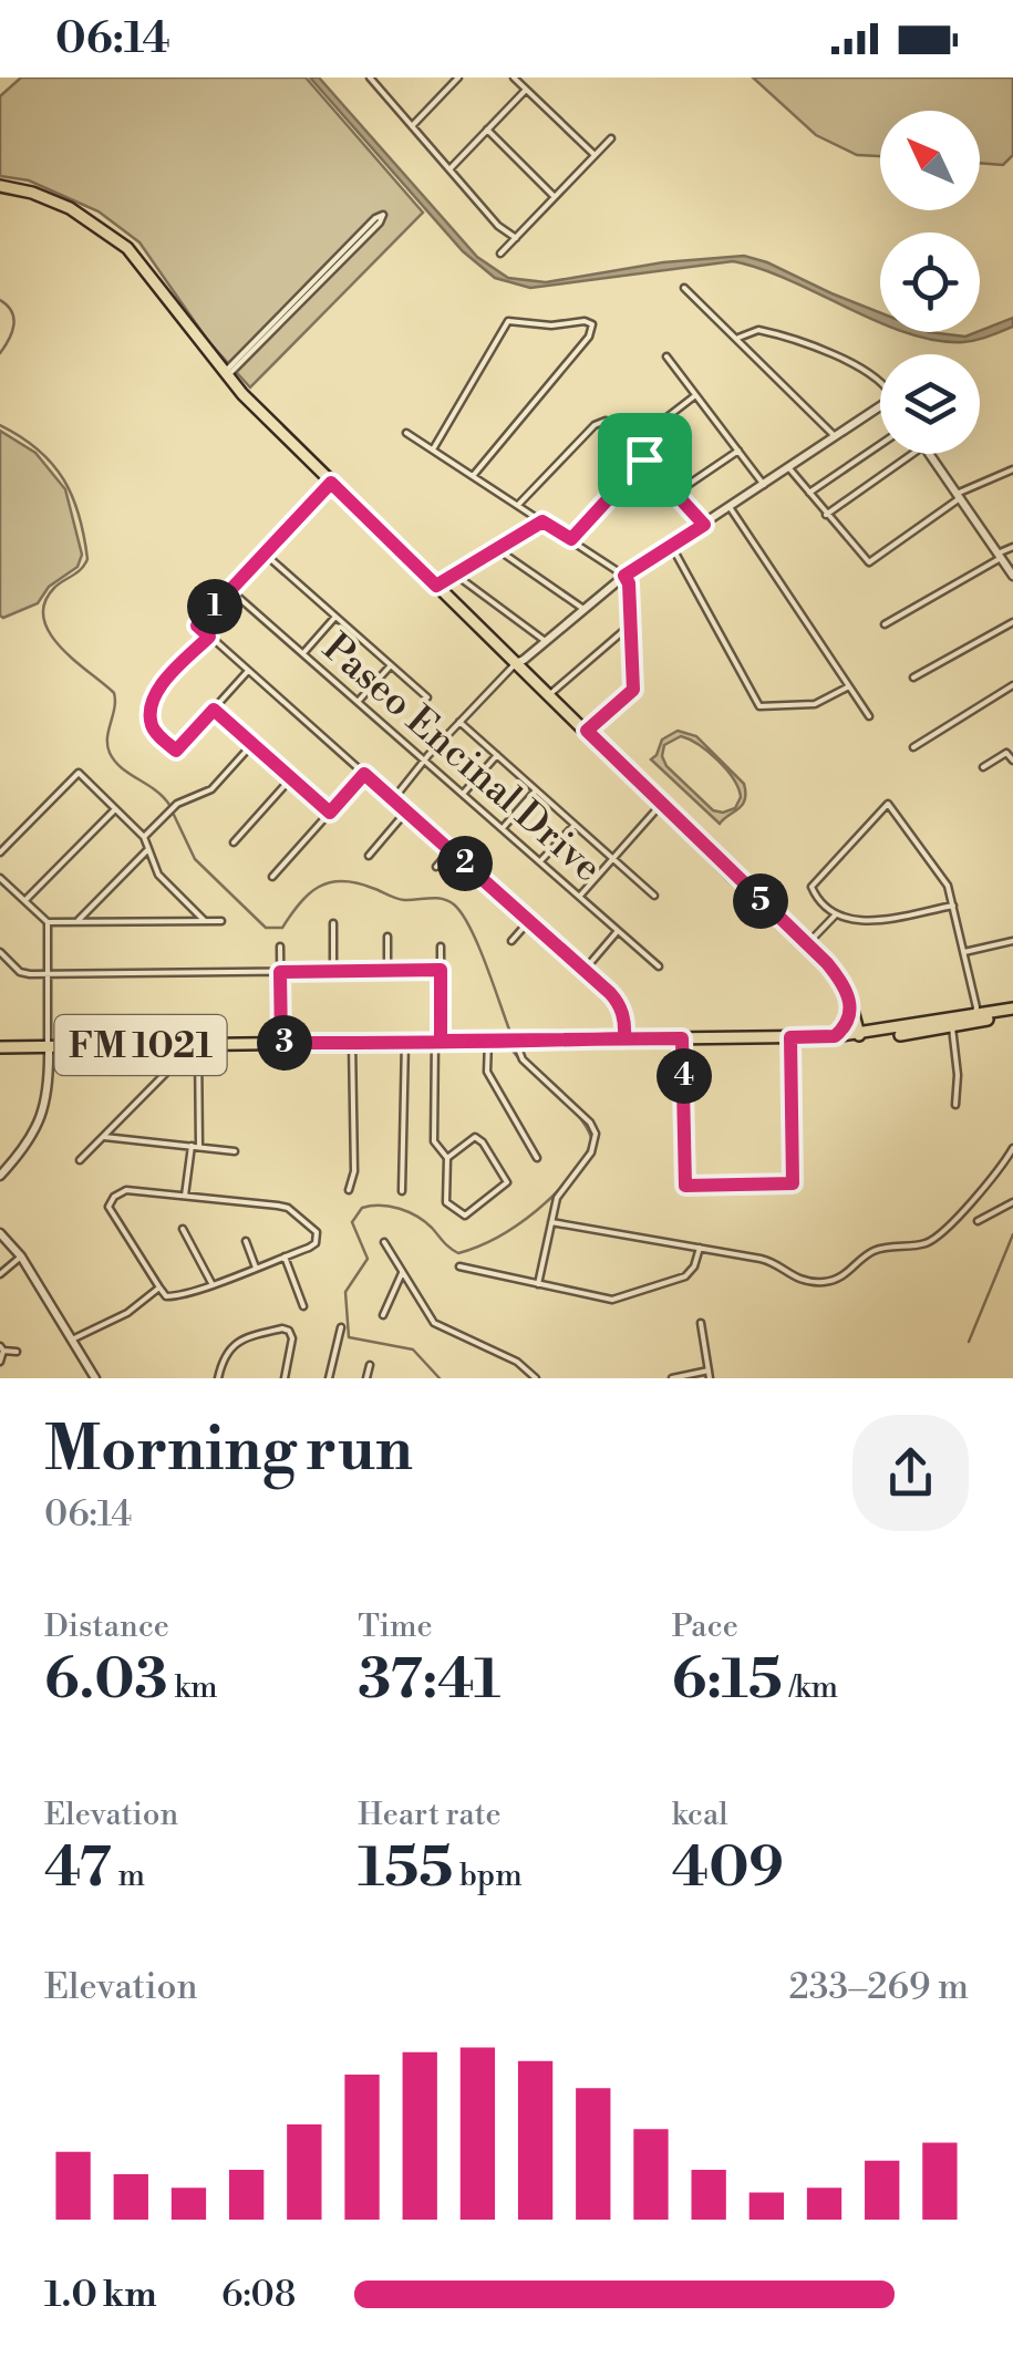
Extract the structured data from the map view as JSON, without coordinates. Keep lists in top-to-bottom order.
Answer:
{
  "streets": {
    "main road": ["FM 1021"],
    "street": ["Paseo Encinal Drive"]
  },
  "north": "top left",
  "page": {
    "status": "06:14",
    "pins": [
      "1",
      "2",
      "5",
      "3",
      "4"
    ],
    "heading": ["Morning run", "06:14"],
    "stats": [
      ["Distance", "6.03 km"],
      ["Time", "37:41"],
      ["Pace", "6:15 /km"],
      ["Elevation", "47 m"],
      ["Heart rate", "155 bpm"],
      ["kcal", "409"]
    ],
    "chart": ["Elevation", "233–269 m"],
    "list": [
      {
        "name": "1.0 km",
        "note": "6:08"
      }
    ]
  }
}
